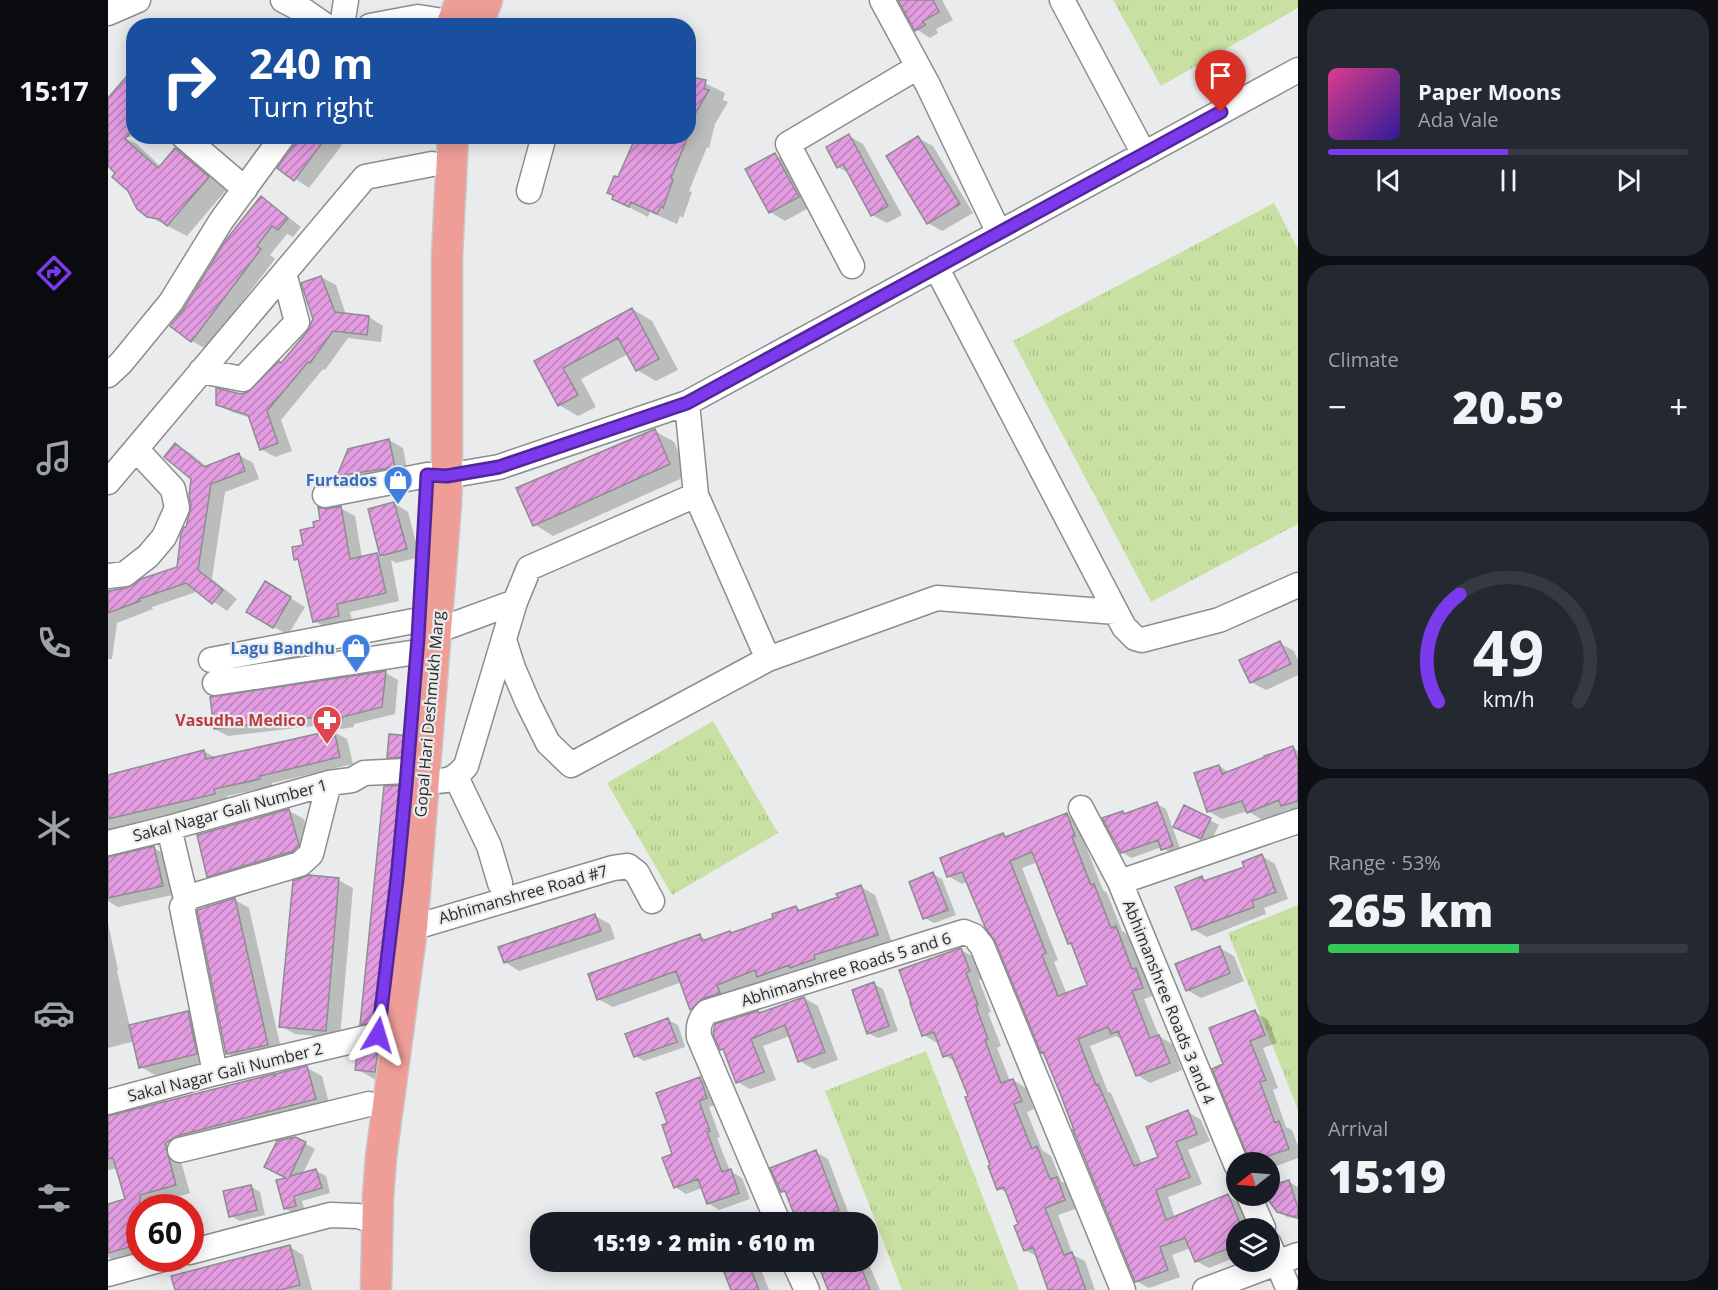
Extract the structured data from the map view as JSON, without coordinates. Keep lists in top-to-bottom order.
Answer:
{
  "streets": {
    "main road": ["Gopal Hari Deshmukh Marg"],
    "street": [
      "Sakal Nagar Gali Number 1",
      "Abhimanshree Road #7",
      "Abhimanshree Roads 5 and 6",
      "Abhimanshree Roads 3 and 4",
      "Sakal Nagar Gali Number 2"
    ]
  },
  "crossings": [
    ["Gopal Hari Deshmukh Marg", "Abhimanshree Road #7"],
    ["Gopal Hari Deshmukh Marg", "Sakal Nagar Gali Number 2"]
  ],
  "places": {
    "shop": ["Furtados", "Lagu Bandhu"],
    "pharmacy": ["Vasudha Medico"]
  },
  "north": "left",
  "page": {
    "tabs": "15:17",
    "turn": ["240 m", "Turn right"],
    "song": ["Paper Moons", "Ada Vale"],
    "tile": [
      "Climate",
      ["Range · 53%", "265 km"],
      ["Arrival", "15:19"]
    ],
    "heat": ["−", "20.5°", "+"],
    "limit": "60",
    "trip": "15:19 · 2 min · 610 m",
    "gauge": ["49", "km/h"]
  }
}
